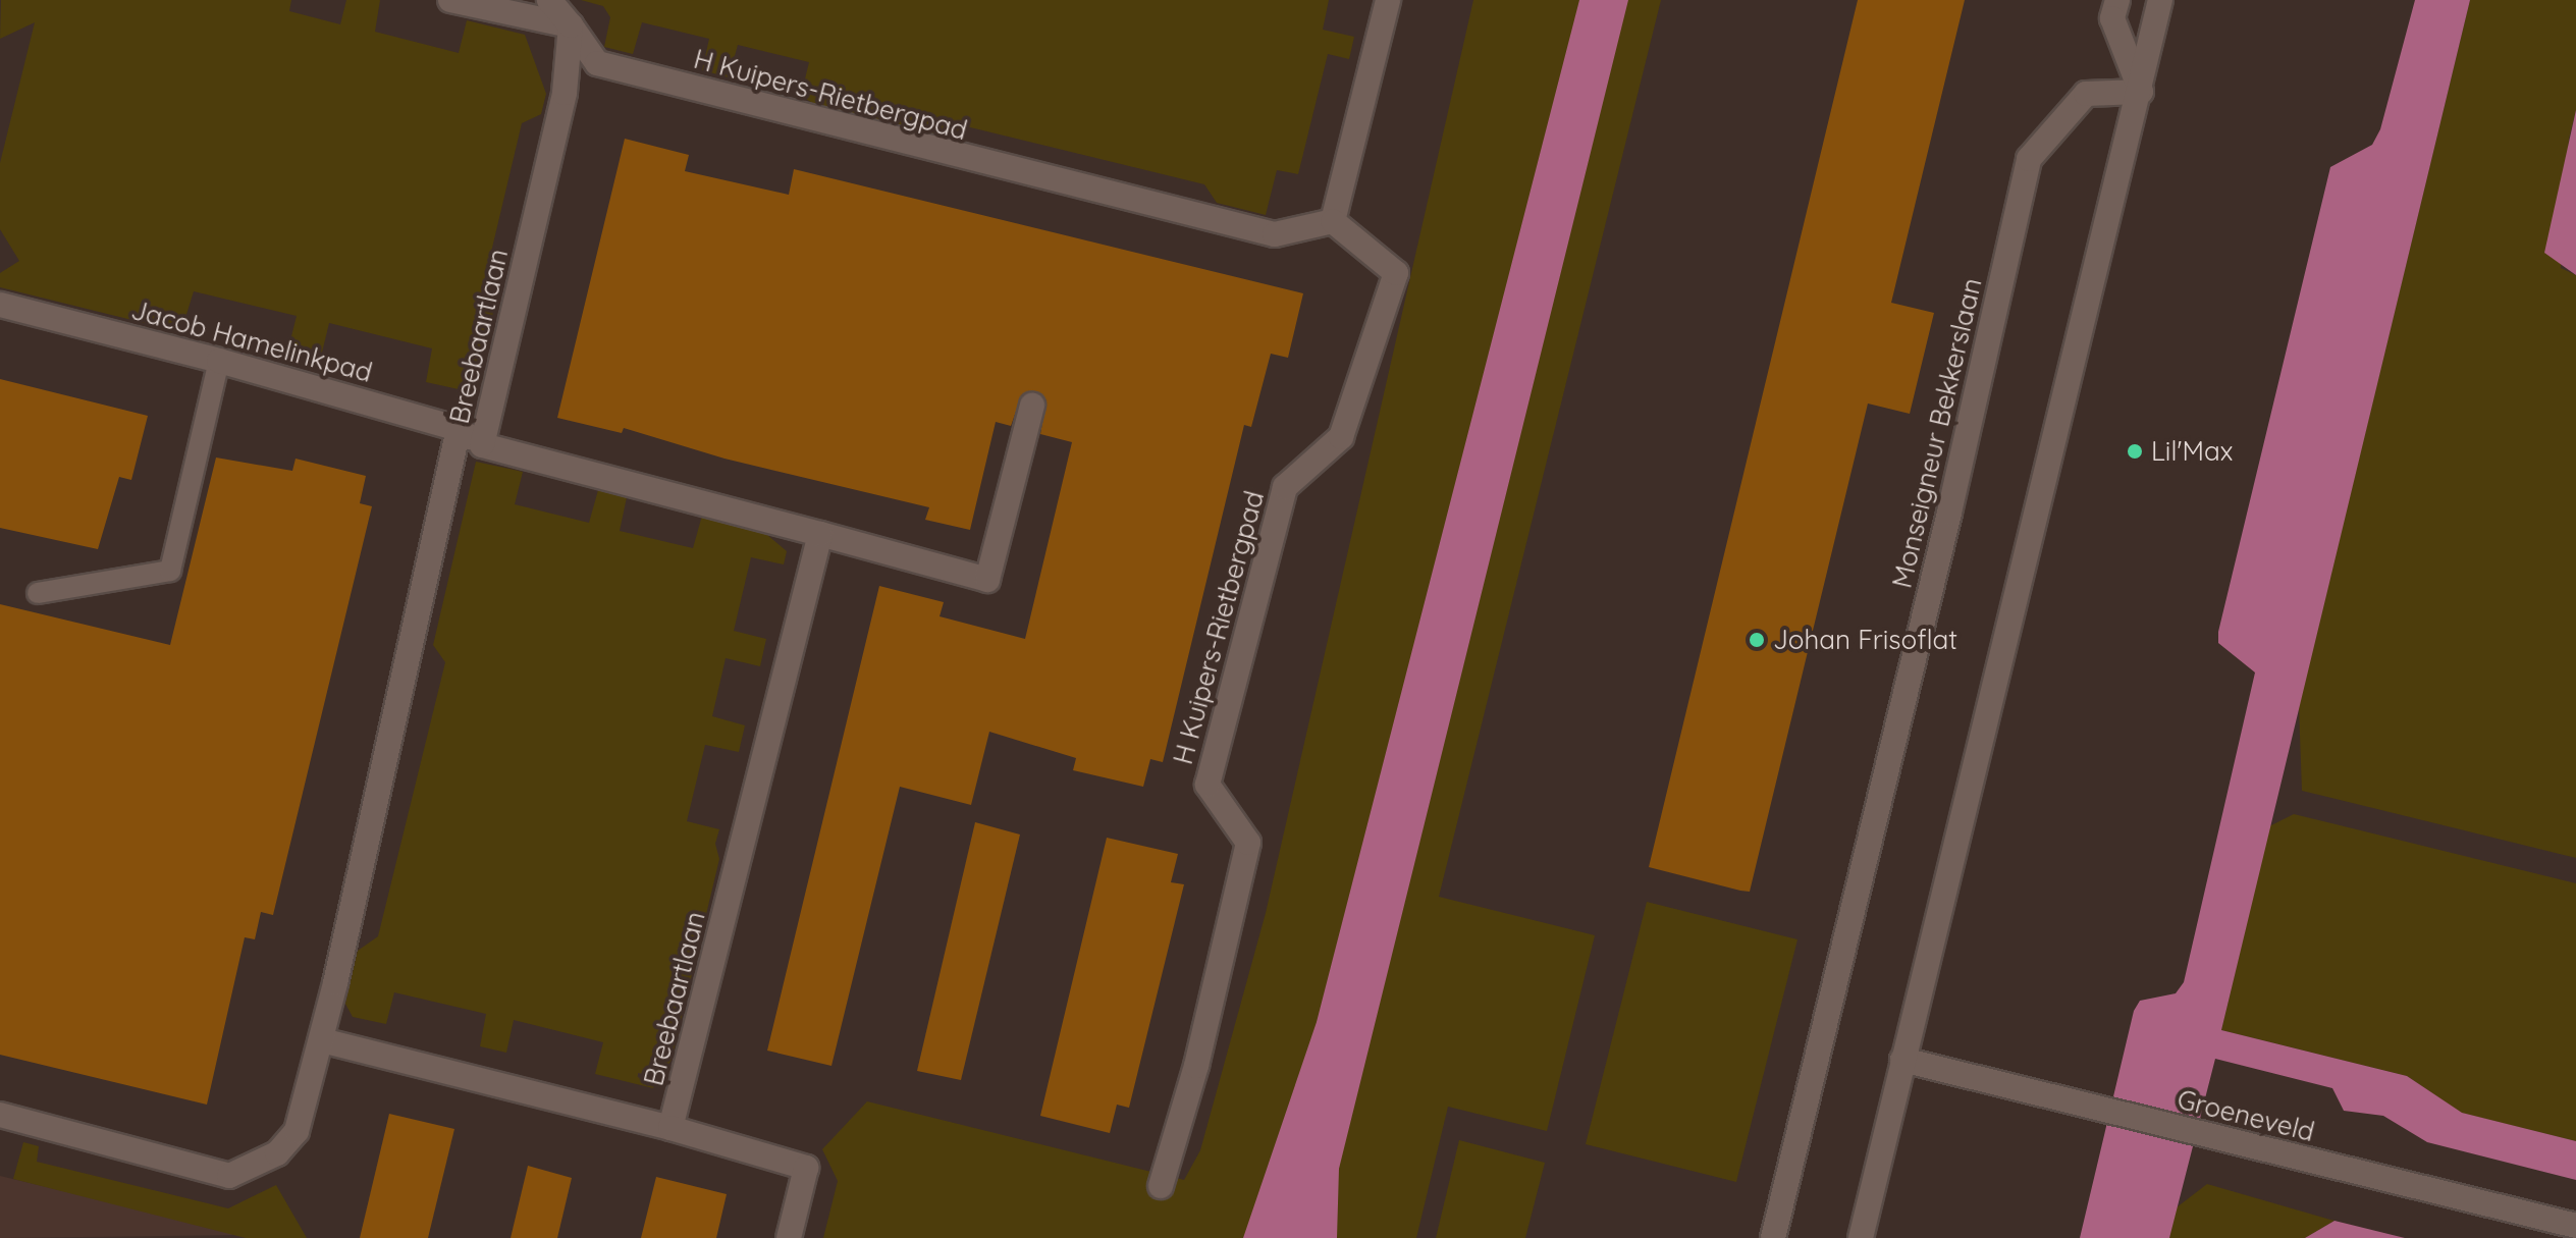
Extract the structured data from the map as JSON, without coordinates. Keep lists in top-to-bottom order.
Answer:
{
  "streets": {
    "street": [
      "H Kuipers-Rietbergpad",
      "Breebaartlaan",
      "Jacob Hamelinkpad",
      "Monseigneur Bekkerslaan",
      "Groeneveld"
    ]
  },
  "crossings": [
    ["H Kuipers-Rietbergpad", "Breebaartlaan"],
    ["Breebaartlaan", "Jacob Hamelinkpad"]
  ],
  "places": ["Lil'Max", "Johan Frisoflat"]
}
